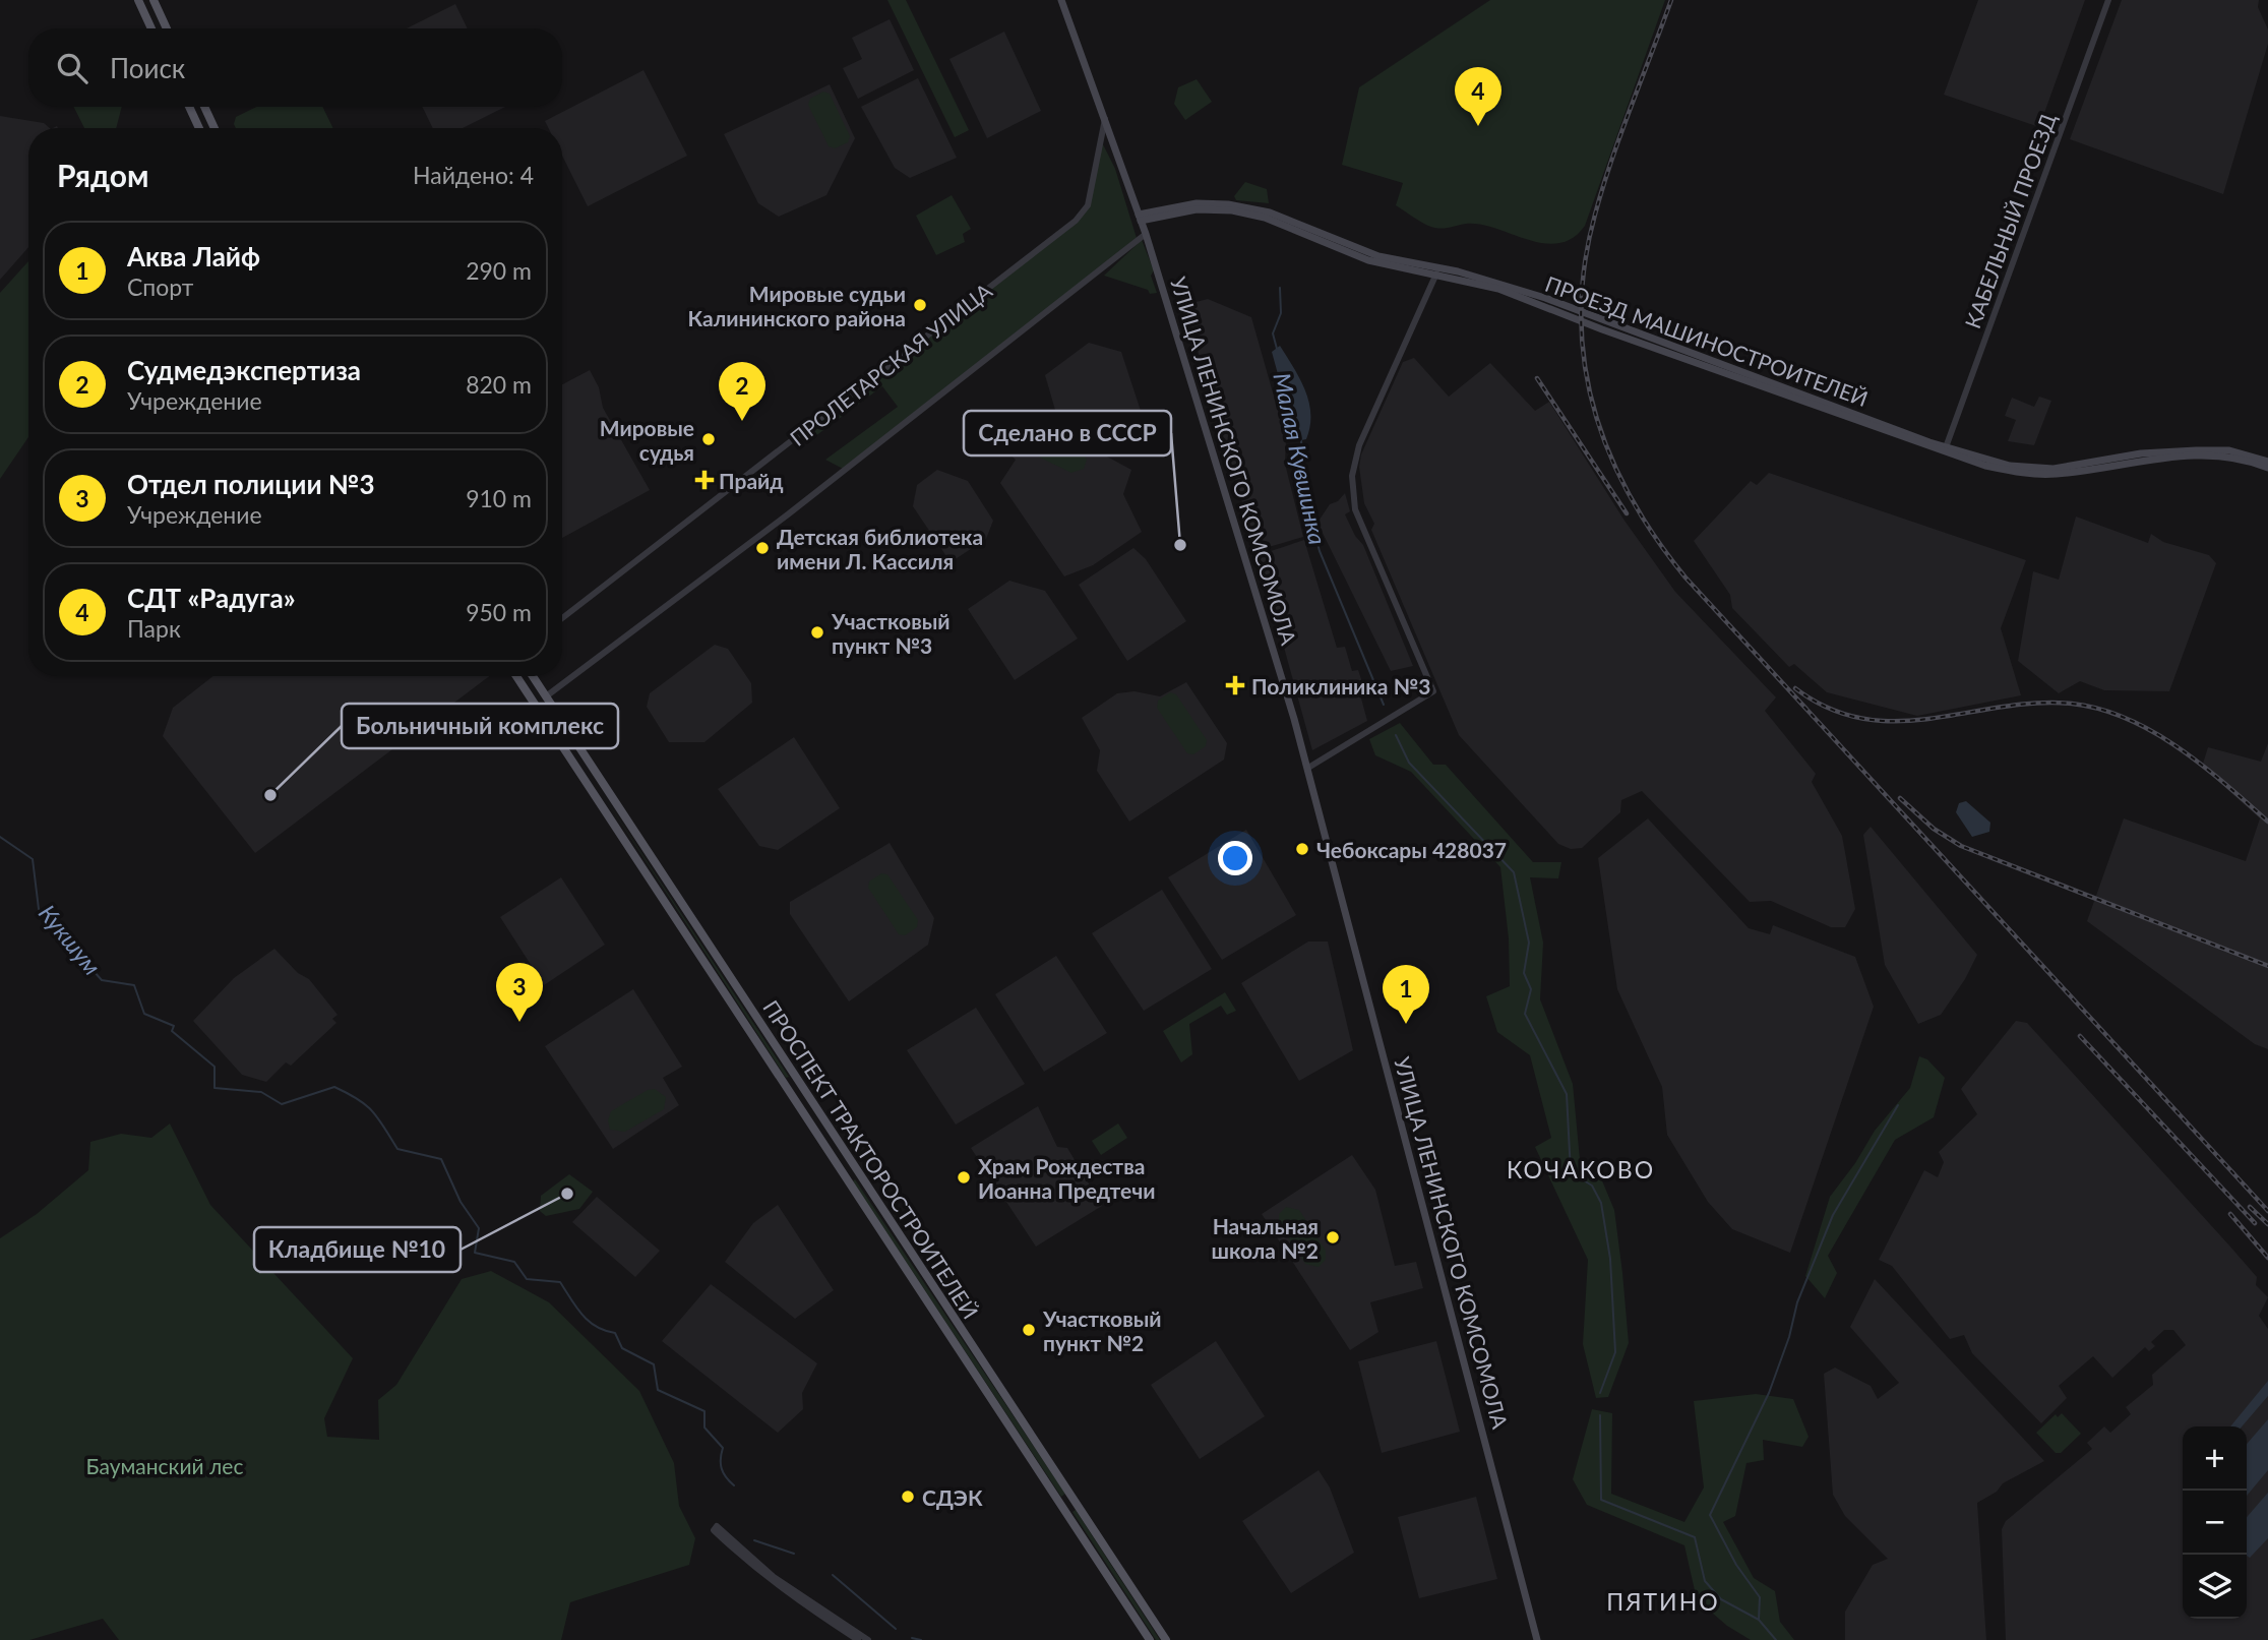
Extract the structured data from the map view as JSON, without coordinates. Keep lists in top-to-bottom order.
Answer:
{
  "streets": {
    "main road": ["ПРОЕЗД МАШИНОСТРОИТЕЛЕЙ", "УЛИЦА ЛЕНИНСКОГО КОМСОМОЛА", "ПРОСПЕКТ ТРАКТОРОСТРОИТЕЛЕЙ"],
    "street": ["КАБЕЛЬНЫЙ ПРОЕЗД", "ПРОЛЕТАРСКАЯ УЛИЦА"]
  },
  "crossings": [
    ["КАБЕЛЬНЫЙ ПРОЕЗД", "ПРОЕЗД МАШИНОСТРОИТЕЛЕЙ"],
    ["ПРОЕЗД МАШИНОСТРОИТЕЛЕЙ", "УЛИЦА ЛЕНИНСКОГО КОМСОМОЛА"],
    ["ПРОЛЕТАРСКАЯ УЛИЦА", "УЛИЦА ЛЕНИНСКОГО КОМСОМОЛА"]
  ],
  "districts": ["КОЧАКОВО", "ПЯТИНО"],
  "water": ["Малая Кувшинка", "Кукшум"],
  "parks": ["Бауманский лес"],
  "places": {
    "other": [
      "Мировые судьи Калининского района",
      "Мировые судья",
      "Сделано в СССР",
      "Детская библиотека имени Л. Кассиля",
      "Участковый пункт №3",
      "Больничный комплекс",
      "Чебоксары 428037",
      "Храм Рождества Иоанна Предтечи",
      "Кладбище №10",
      "Начальная школа №2",
      "Участковый пункт №2",
      "СДЭК"
    ],
    "health": ["Прайд", "Поликлиника №3"]
  },
  "page": {
    "search": "Поиск",
    "pins": [
      "4",
      "2",
      "3",
      "1"
    ],
    "heading": ["Рядом", "Найдено: 4"],
    "list": [
      {
        "mark": "1",
        "name": "Аква Лайф",
        "note": "Спорт",
        "value": "290 m"
      },
      {
        "mark": "2",
        "name": "Судмедэкспертиза",
        "note": "Учреждение",
        "value": "820 m"
      },
      {
        "mark": "3",
        "name": "Отдел полиции №3",
        "note": "Учреждение",
        "value": "910 m"
      },
      {
        "mark": "4",
        "name": "СДТ «Радуга»",
        "note": "Парк",
        "value": "950 m"
      }
    ],
    "map_buttons": ["+", "−"]
  }
}
